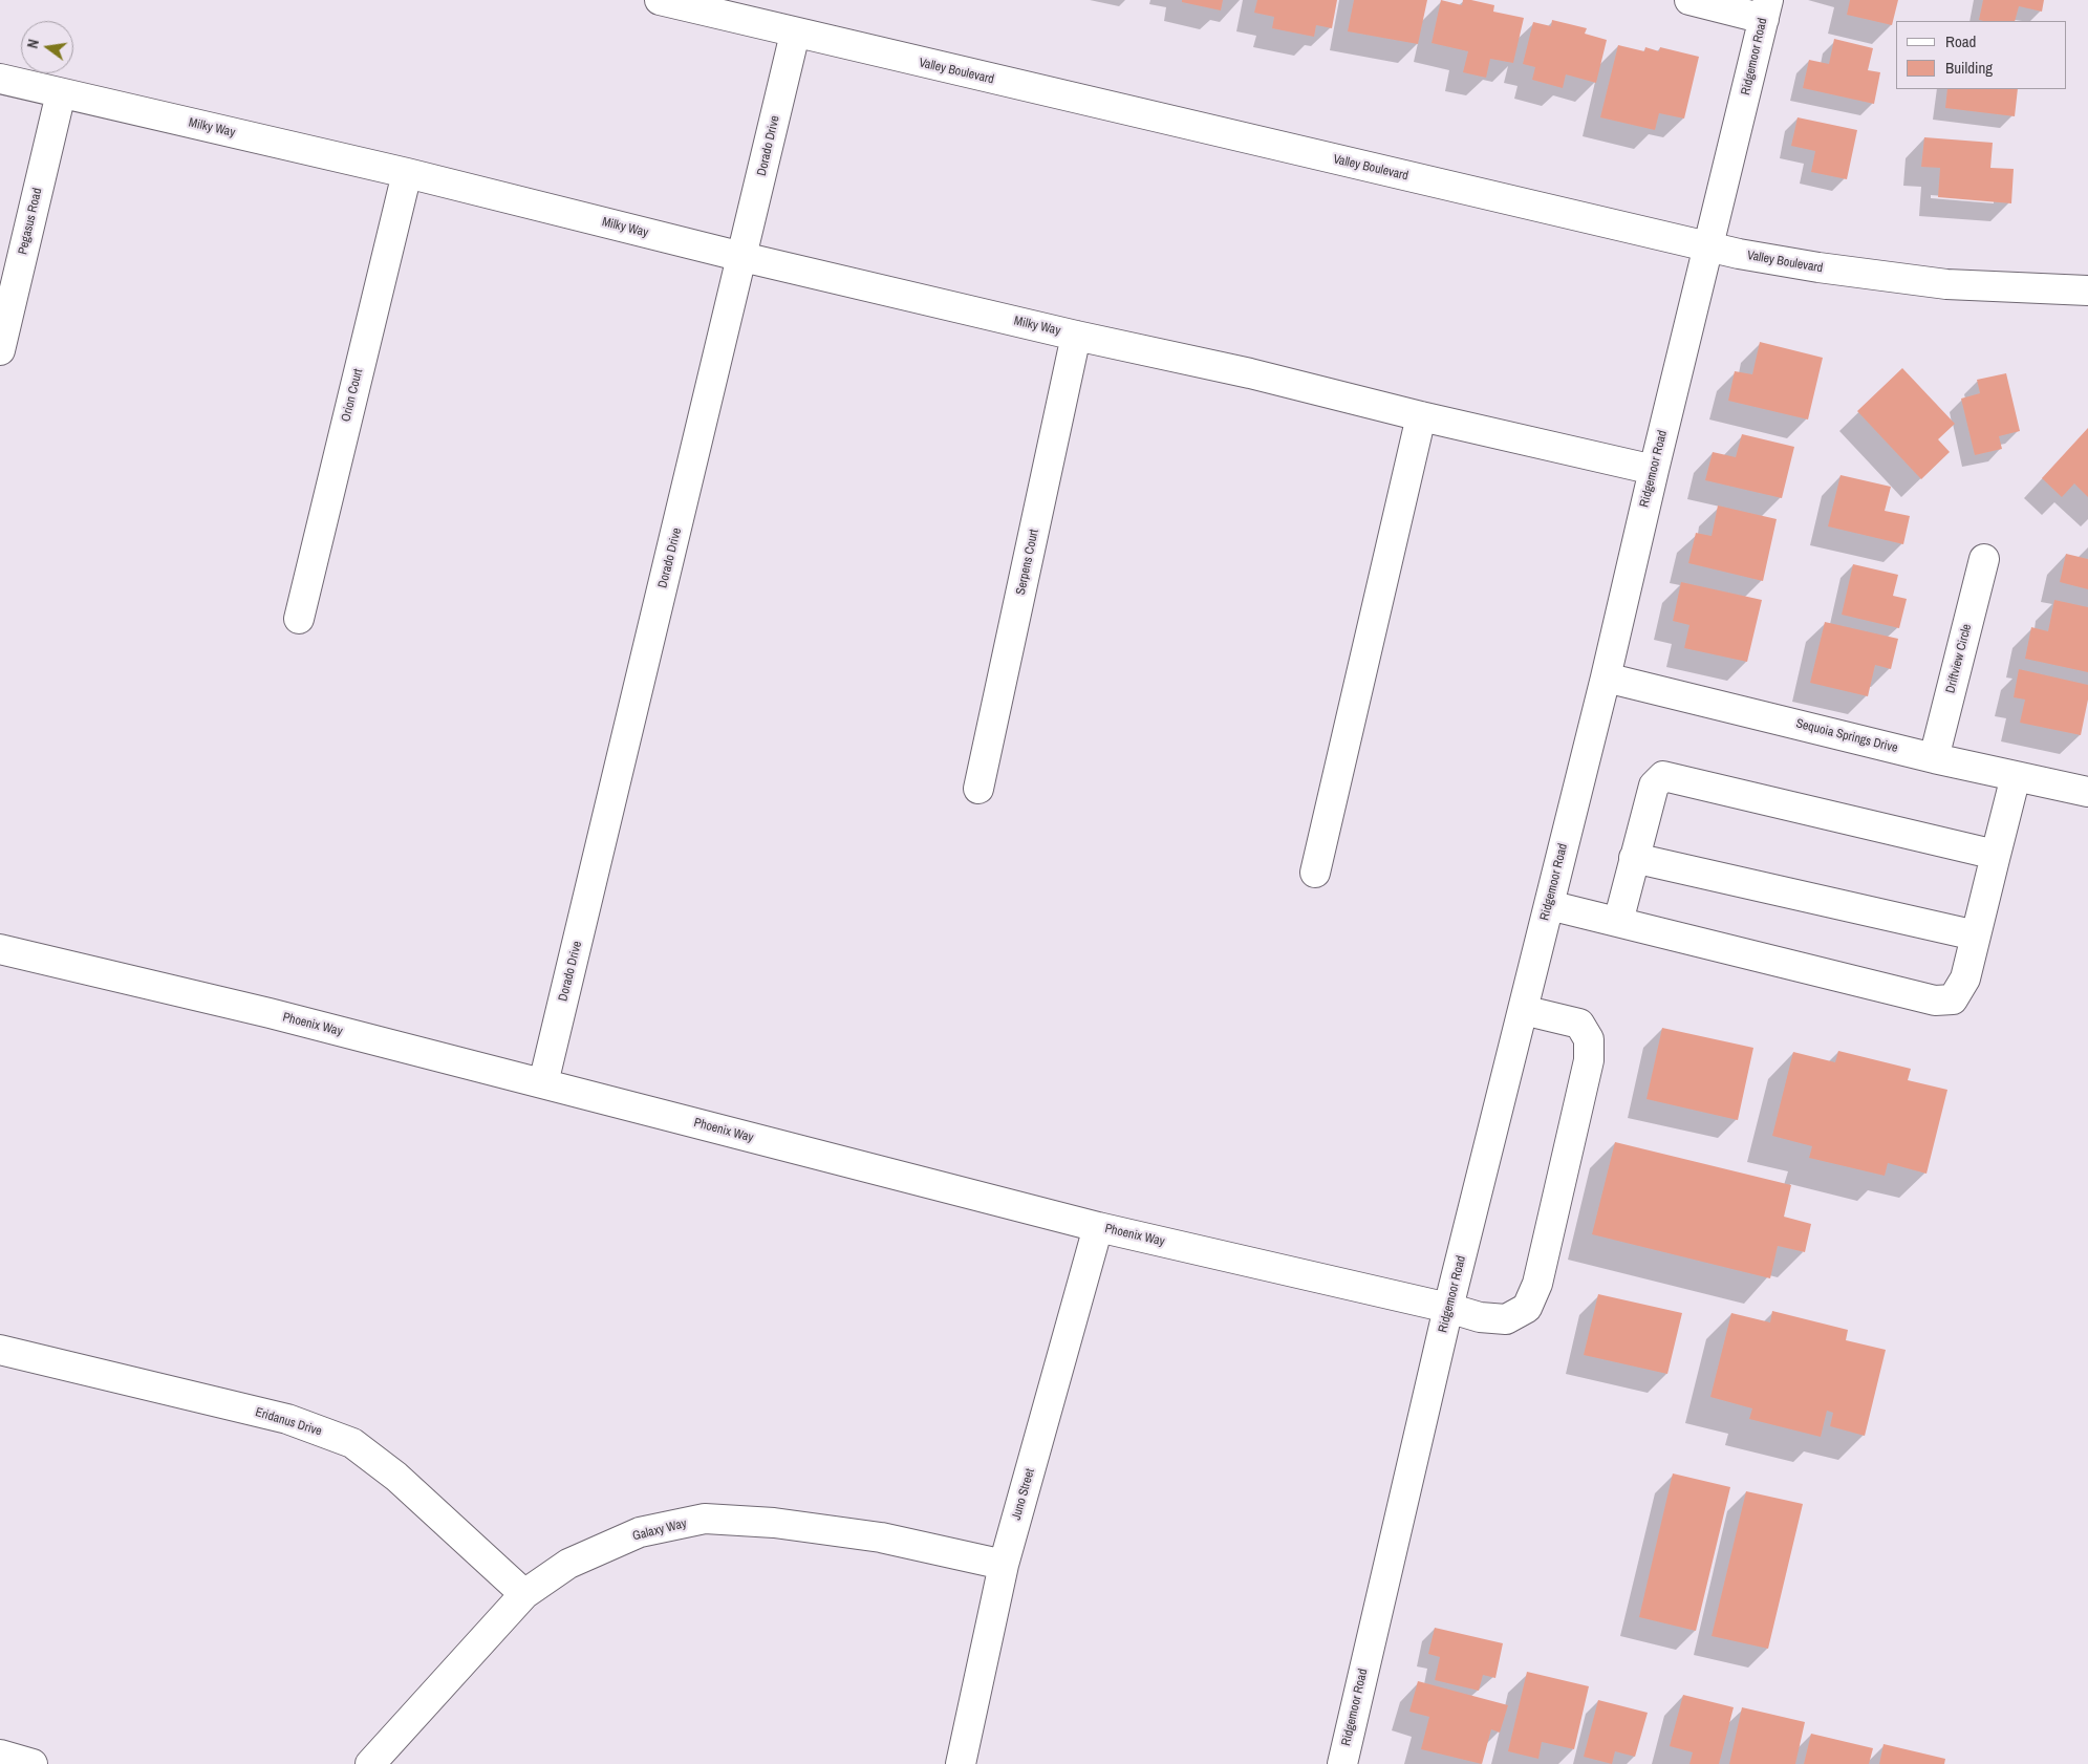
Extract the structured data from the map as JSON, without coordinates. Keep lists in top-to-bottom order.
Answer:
{
  "streets": {
    "street": [
      "Ridgemoor Road",
      "Valley Boulevard",
      "Milky Way",
      "Dorado Drive",
      "Pegasus Road",
      "Orion Court",
      "Serpens Court",
      "Driftview Circle",
      "Sequoia Springs Drive",
      "Phoenix Way",
      "Eridanus Drive",
      "Juno Street",
      "Galaxy Way"
    ]
  },
  "crossings": [
    ["Ridgemoor Road", "Valley Boulevard"],
    ["Ridgemoor Road", "Milky Way"],
    ["Ridgemoor Road", "Sequoia Springs Drive"],
    ["Ridgemoor Road", "Phoenix Way"],
    ["Valley Boulevard", "Dorado Drive"],
    ["Milky Way", "Dorado Drive"],
    ["Milky Way", "Pegasus Road"],
    ["Milky Way", "Orion Court"],
    ["Milky Way", "Serpens Court"],
    ["Dorado Drive", "Phoenix Way"],
    ["Driftview Circle", "Sequoia Springs Drive"],
    ["Phoenix Way", "Juno Street"],
    ["Eridanus Drive", "Galaxy Way"],
    ["Juno Street", "Galaxy Way"]
  ],
  "legend": ["Road", "Building"],
  "north": "left"
}
